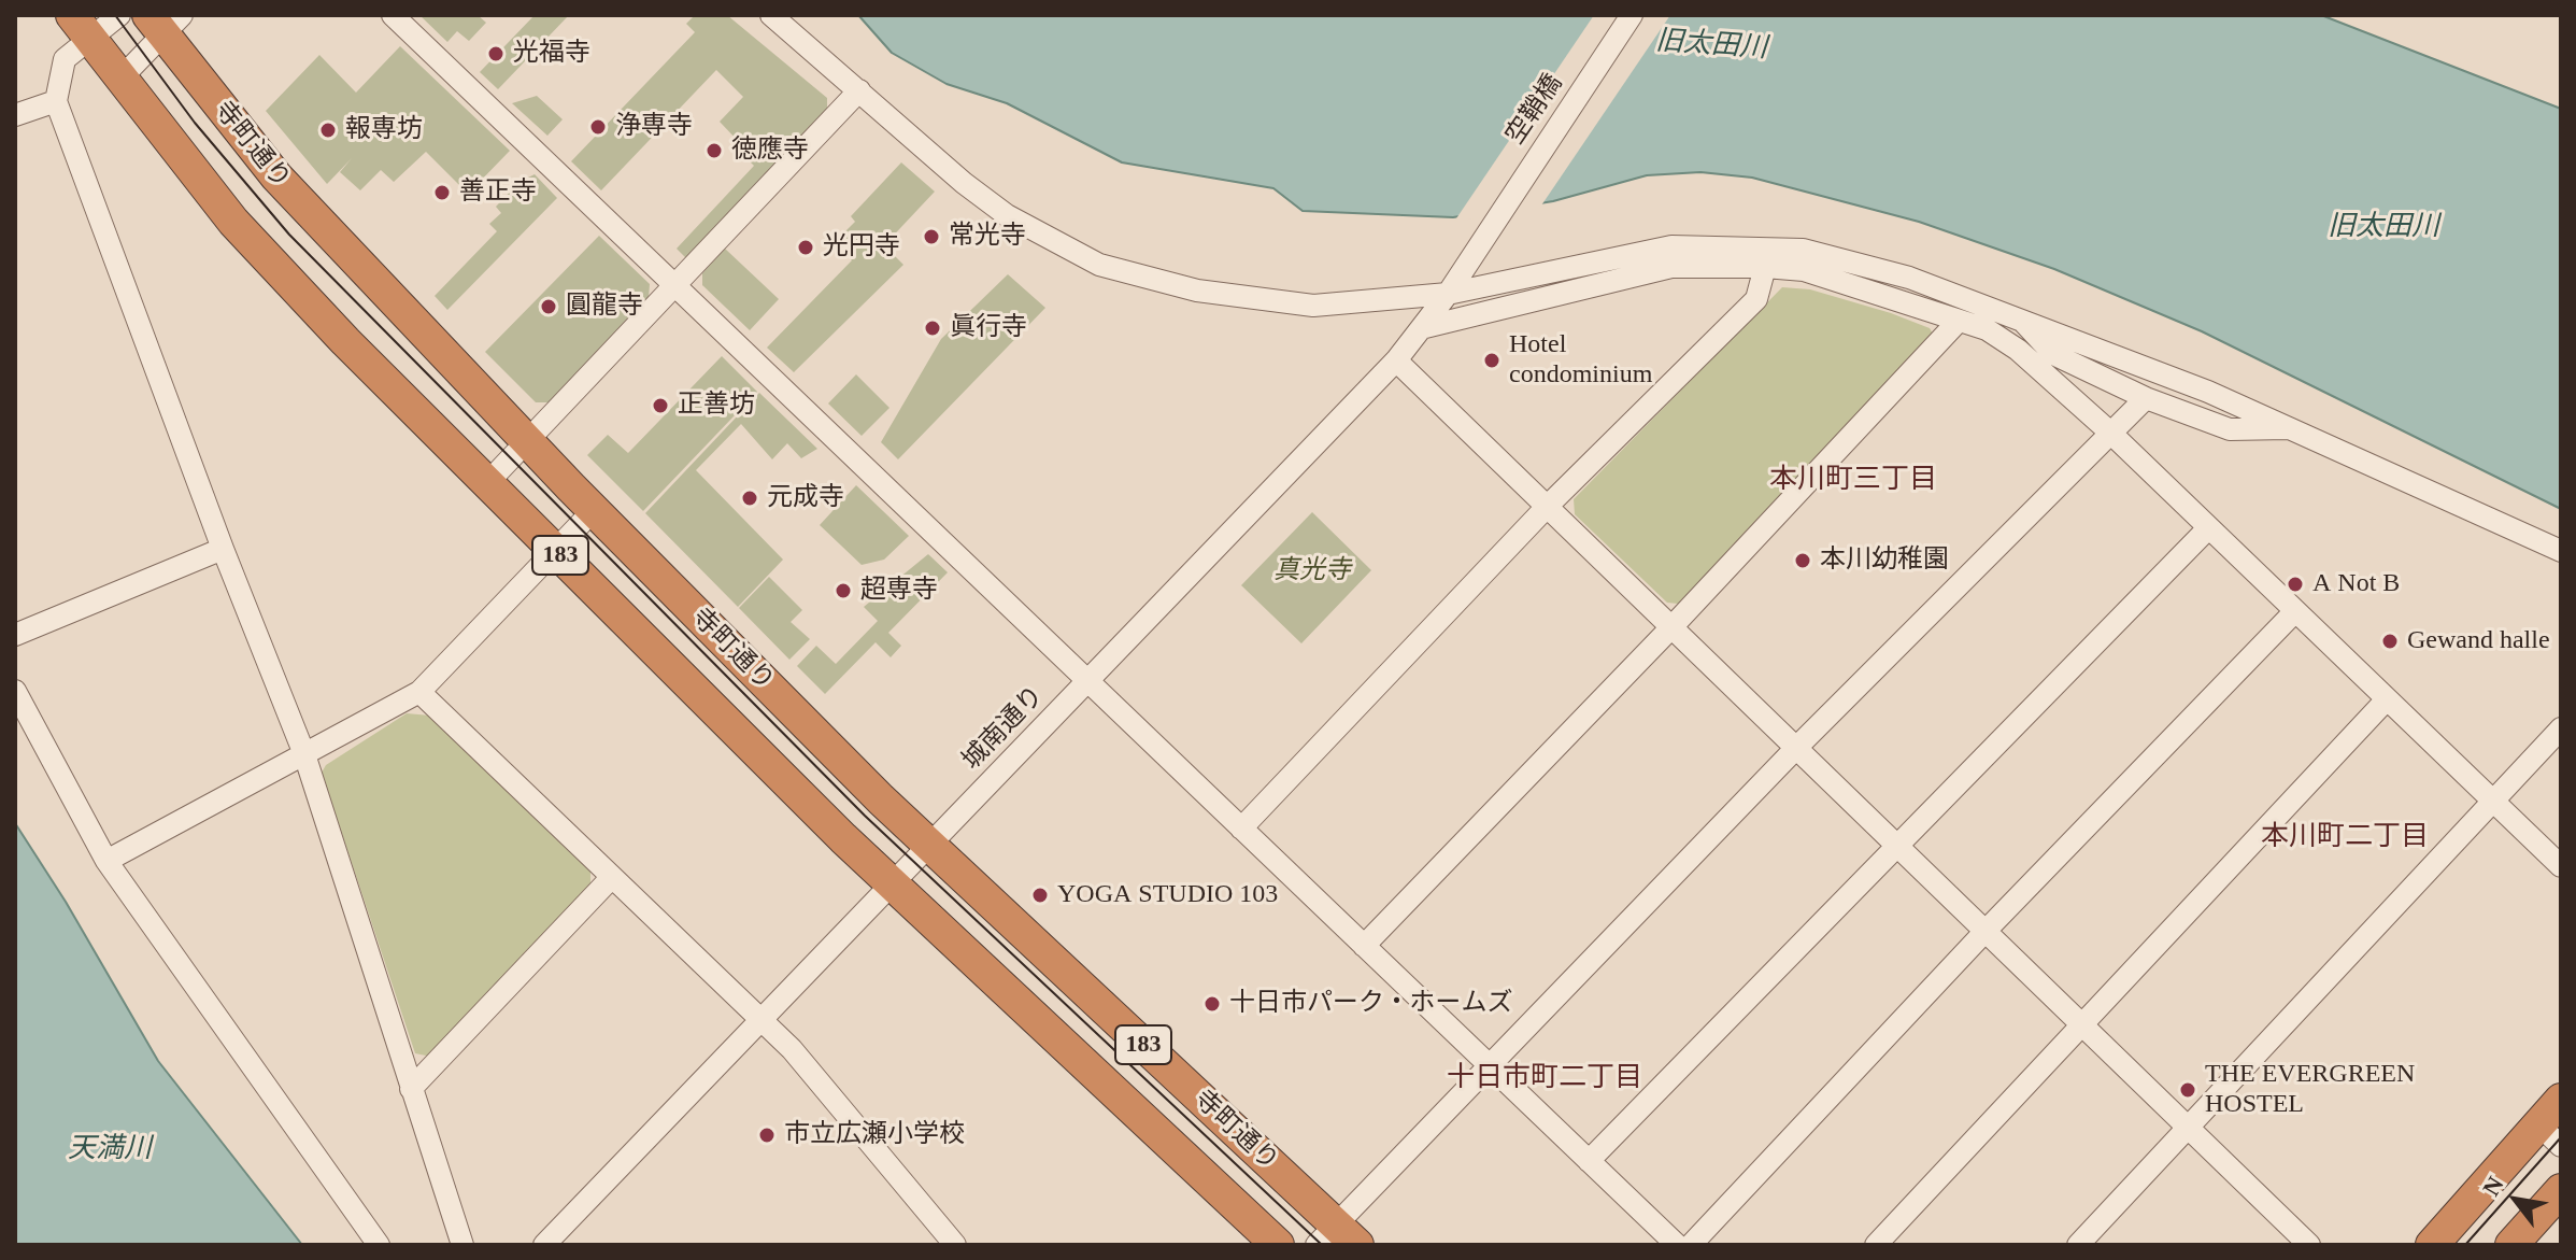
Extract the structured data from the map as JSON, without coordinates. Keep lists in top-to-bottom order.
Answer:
{
  "streets": {
    "highway": ["寺町通り", "183"],
    "street": ["空鞘橋", "城南通り"]
  },
  "crossings": [
    ["空鞘橋", "城南通り"],
    ["寺町通り", "城南通り"],
    ["183", "城南通り"]
  ],
  "districts": ["本川町三丁目", "本川町二丁目", "十日市町二丁目"],
  "water": ["旧太田川", "天満川"],
  "parks": ["真光寺"],
  "places": [
    "光福寺",
    "浄専寺",
    "報専坊",
    "徳應寺",
    "善正寺",
    "常光寺",
    "光円寺",
    "圓龍寺",
    "眞行寺",
    "Hotel condominium",
    "正善坊",
    "元成寺",
    "本川幼稚園",
    "A Not B",
    "超専寺",
    "Gewand halle",
    "YOGA STUDIO 103",
    "十日市パーク・ホームズ",
    "THE EVERGREEN HOSTEL",
    "市立広瀬小学校"
  ],
  "north": "top left"
}
